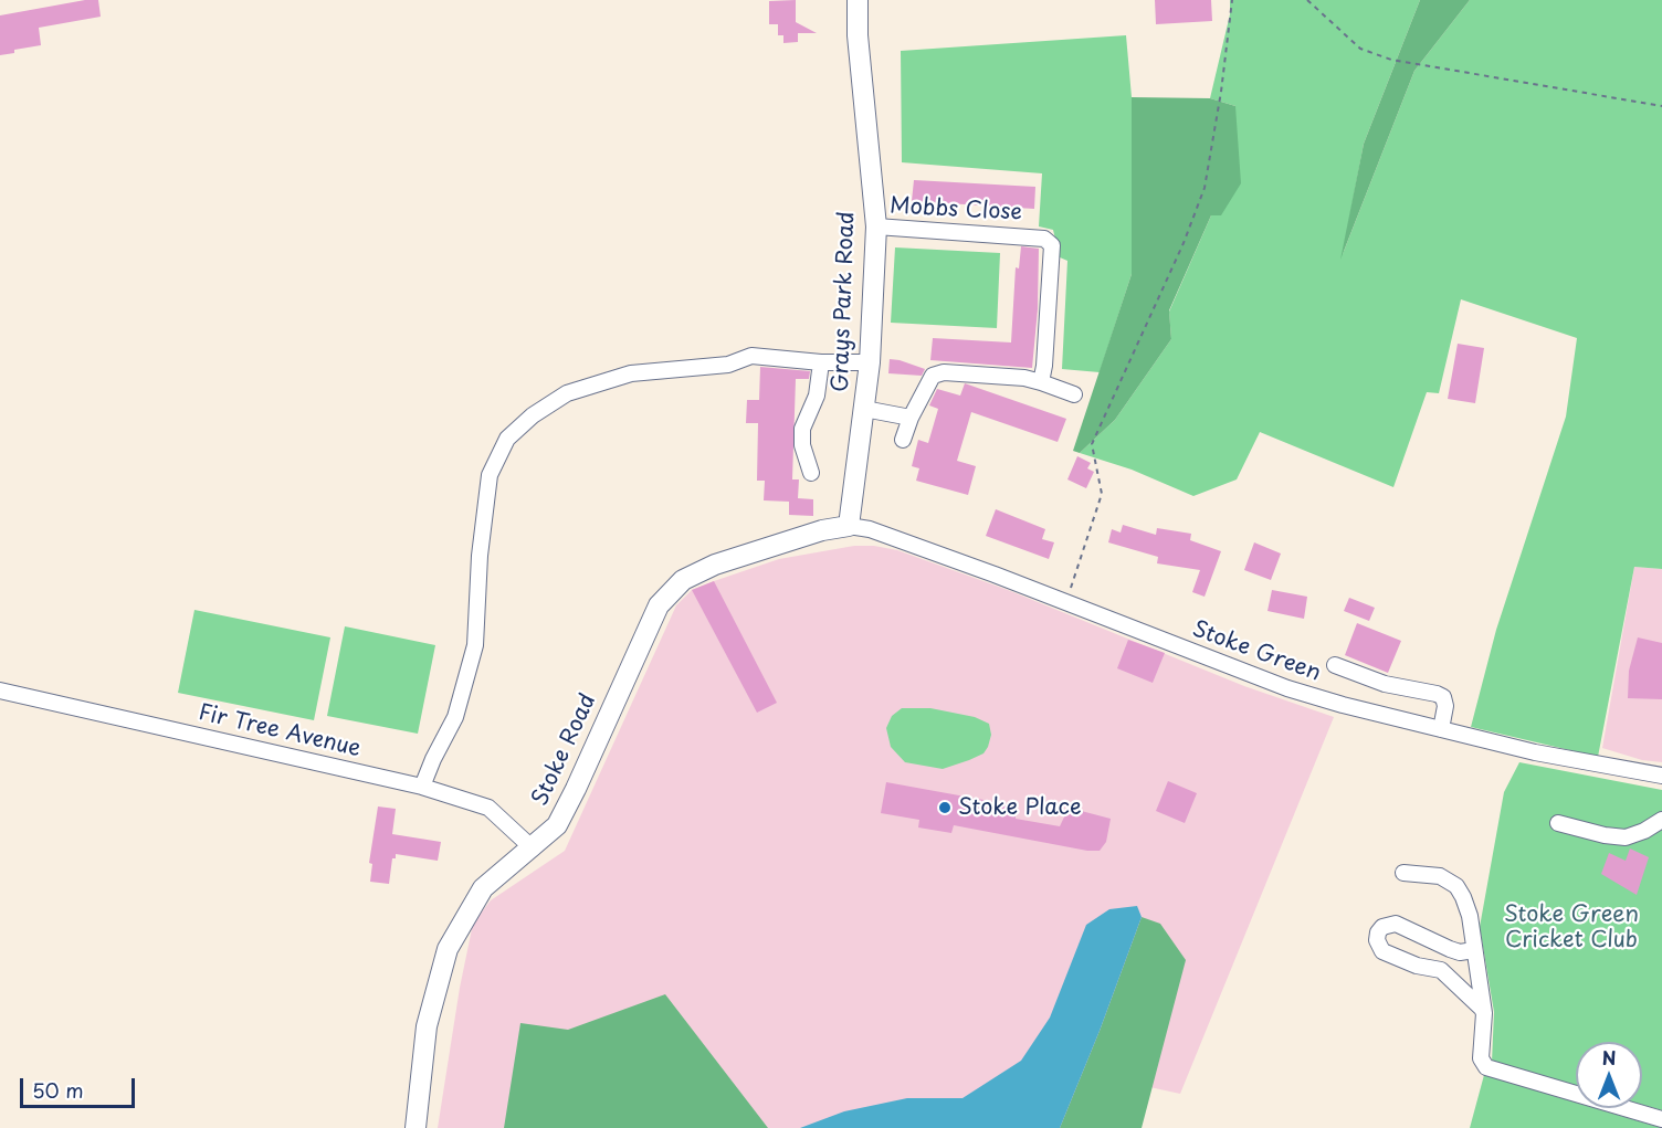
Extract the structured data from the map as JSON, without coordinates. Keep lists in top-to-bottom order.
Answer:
{
  "streets": {
    "main road": ["Grays Park Road", "Stoke Road"],
    "street": ["Mobbs Close", "Stoke Green", "Fir Tree Avenue"]
  },
  "crossings": [
    ["Mobbs Close", "Grays Park Road"],
    ["Grays Park Road", "Stoke Green"],
    ["Grays Park Road", "Stoke Road"],
    ["Stoke Green", "Stoke Road"],
    ["Fir Tree Avenue", "Stoke Road"]
  ],
  "parks": ["Stoke Green Cricket Club"],
  "places": ["Stoke Place"],
  "scale_bar": "50 m",
  "north": "top"
}
